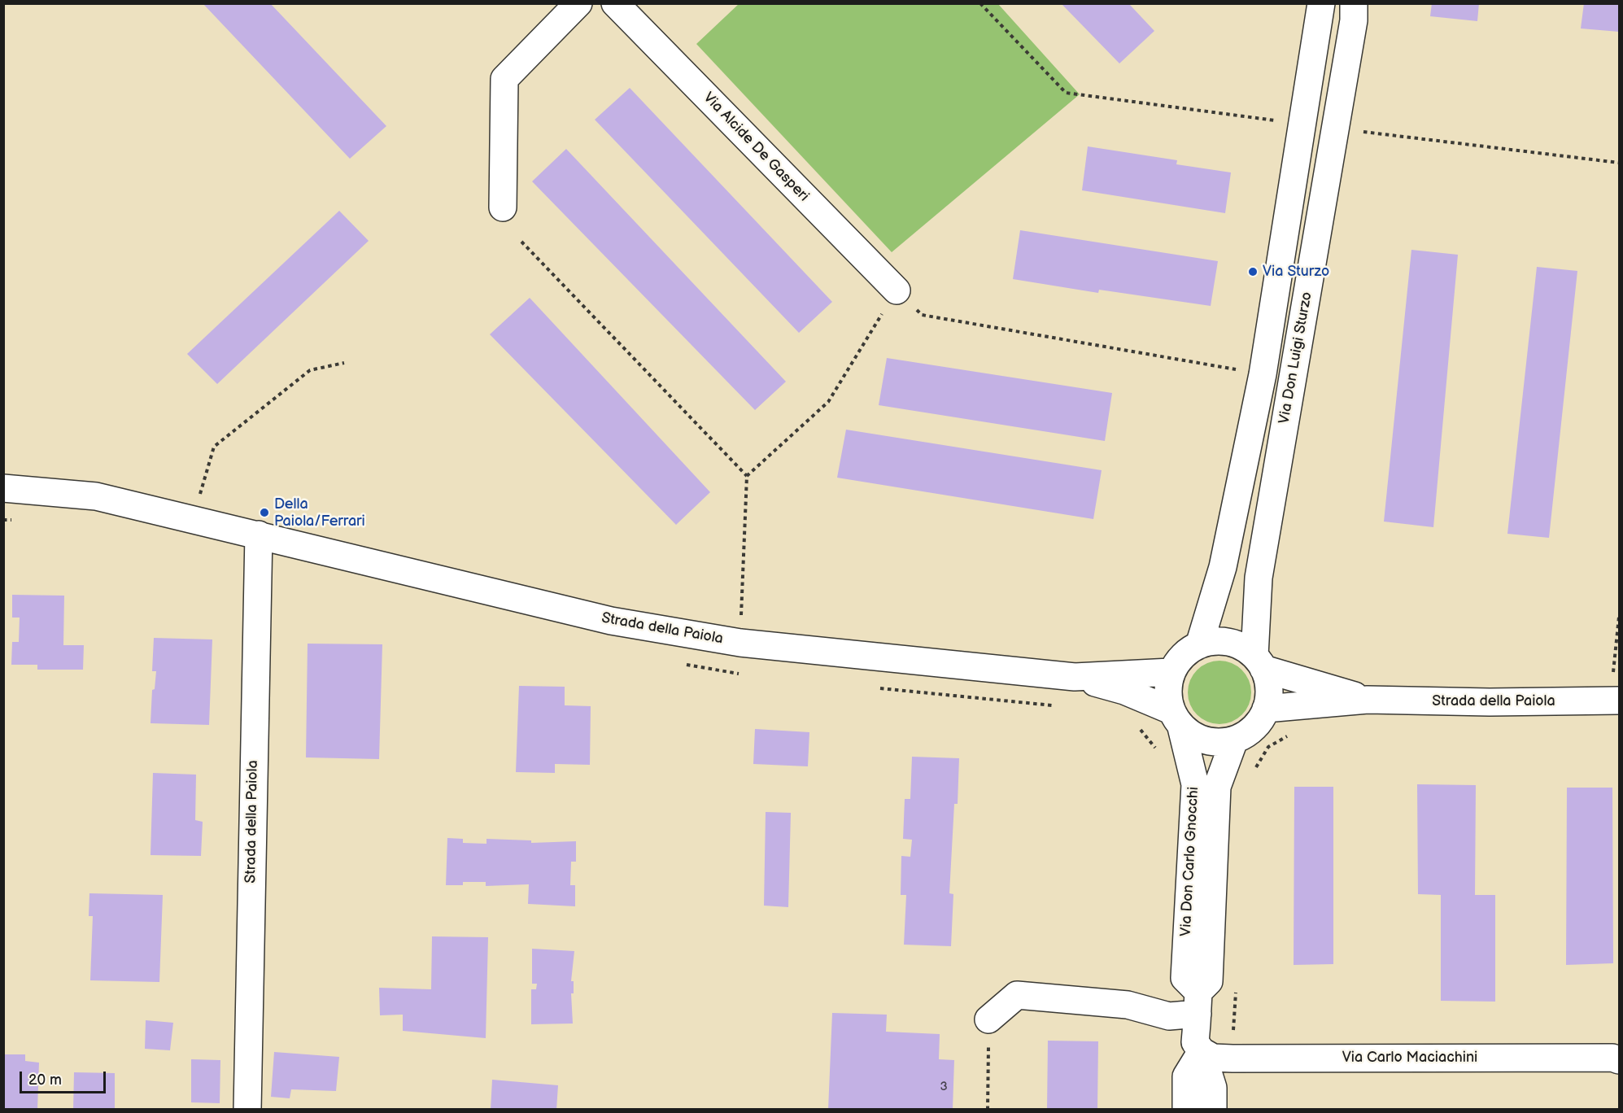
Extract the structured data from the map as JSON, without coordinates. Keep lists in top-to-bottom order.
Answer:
{
  "streets": {
    "street": [
      "Via Alcide De Gasperi",
      "Via Don Luigi Sturzo",
      "Strada della Paiola",
      "Via Don Carlo Gnocchi",
      "Via Carlo Maciachini"
    ]
  },
  "crossings": [
    ["Via Don Luigi Sturzo", "Strada della Paiola"],
    ["Via Don Luigi Sturzo", "Via Don Carlo Gnocchi"],
    ["Strada della Paiola", "Via Don Carlo Gnocchi"],
    ["Via Don Carlo Gnocchi", "Via Carlo Maciachini"]
  ],
  "places": ["Via Sturzo", "Della Paiola/Ferrari"],
  "house_numbers": ["3"],
  "scale_bar": "20 m"
}
